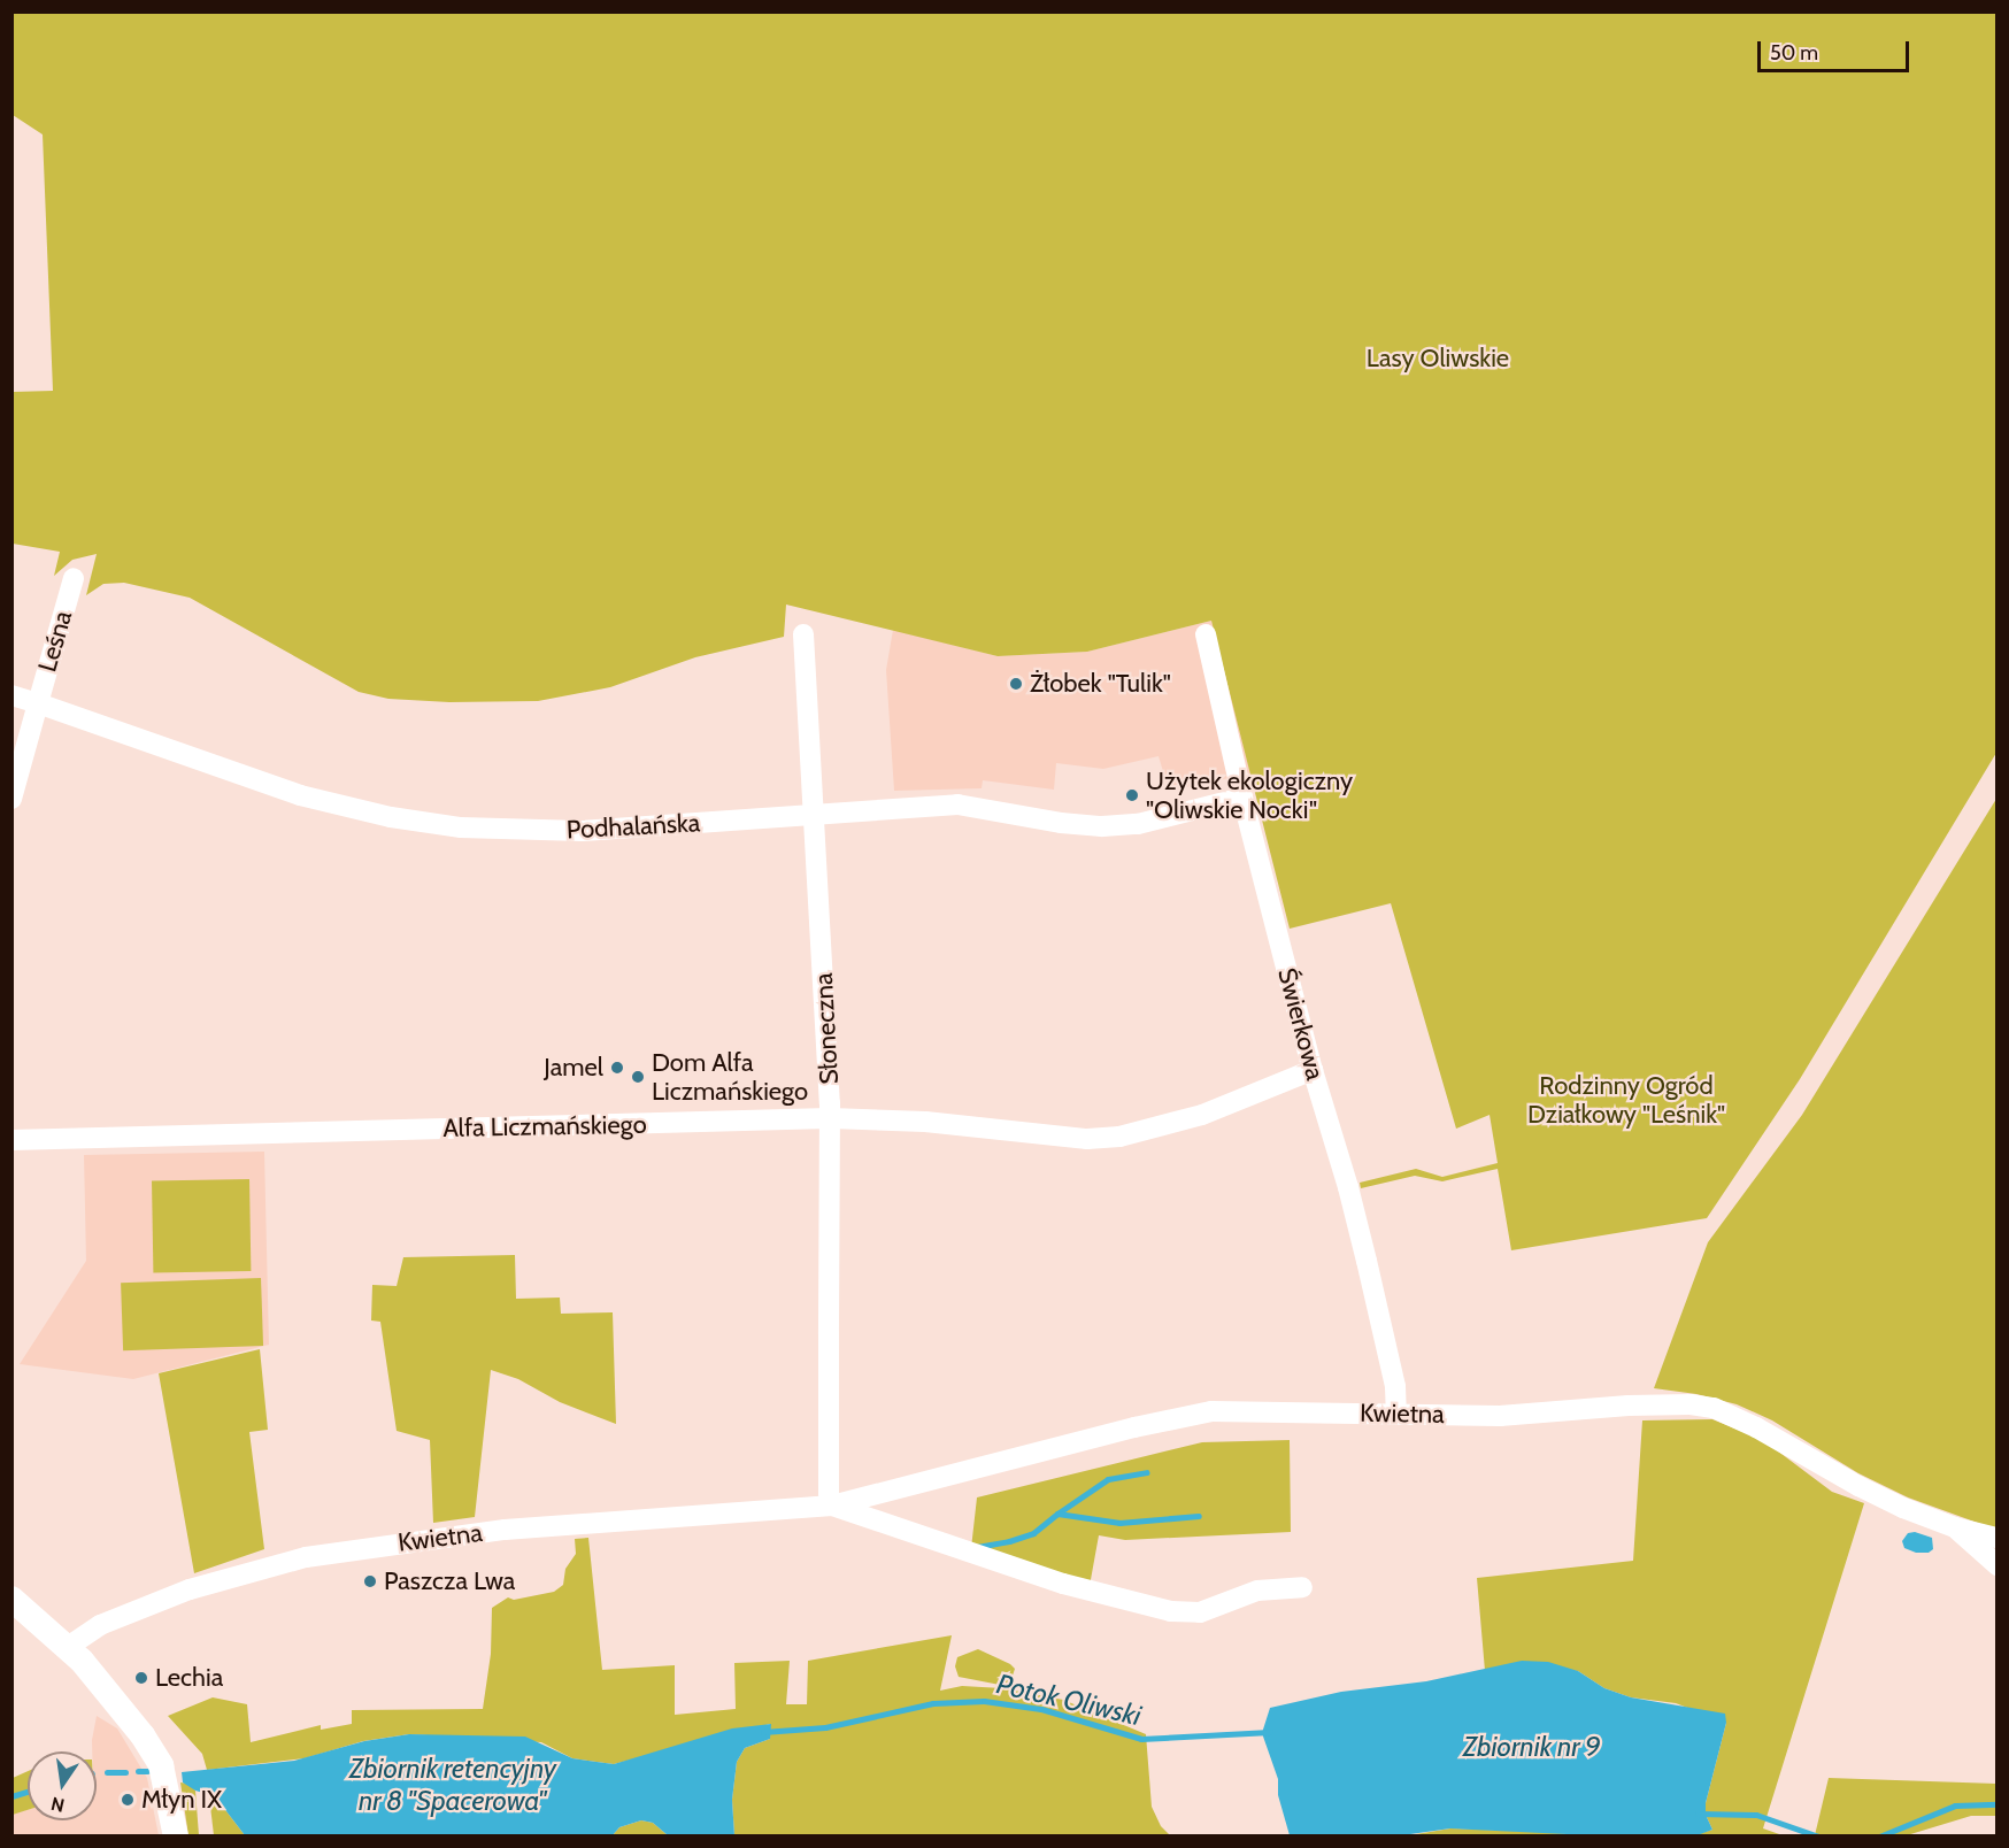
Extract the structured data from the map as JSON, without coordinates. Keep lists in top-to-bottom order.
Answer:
{
  "streets": {
    "street": [
      "Leśna",
      "Podhalańska",
      "Świerkowa",
      "Słoneczna",
      "Alfa Liczmańskiego",
      "Kwietna"
    ]
  },
  "crossings": [
    ["Leśna", "Podhalańska"],
    ["Podhalańska", "Świerkowa"],
    ["Podhalańska", "Słoneczna"],
    ["Świerkowa", "Alfa Liczmańskiego"],
    ["Świerkowa", "Kwietna"],
    ["Słoneczna", "Alfa Liczmańskiego"],
    ["Słoneczna", "Kwietna"]
  ],
  "water": ["Potok Oliwski", "Zbiornik nr 9", "Zbiornik retencyjny nr 8 \"Spacerowa\""],
  "parks": ["Lasy Oliwskie", "Rodzinny Ogród Działkowy \"Leśnik\""],
  "places": [
    "Żłobek \"Tulik\"",
    "Użytek ekologiczny \"Oliwskie Nocki\"",
    "Jamel",
    "Dom Alfa Liczmańskiego",
    "Paszcza Lwa",
    "Lechia",
    "Młyn IX"
  ],
  "scale_bar": "50 m",
  "north": "bottom"
}
